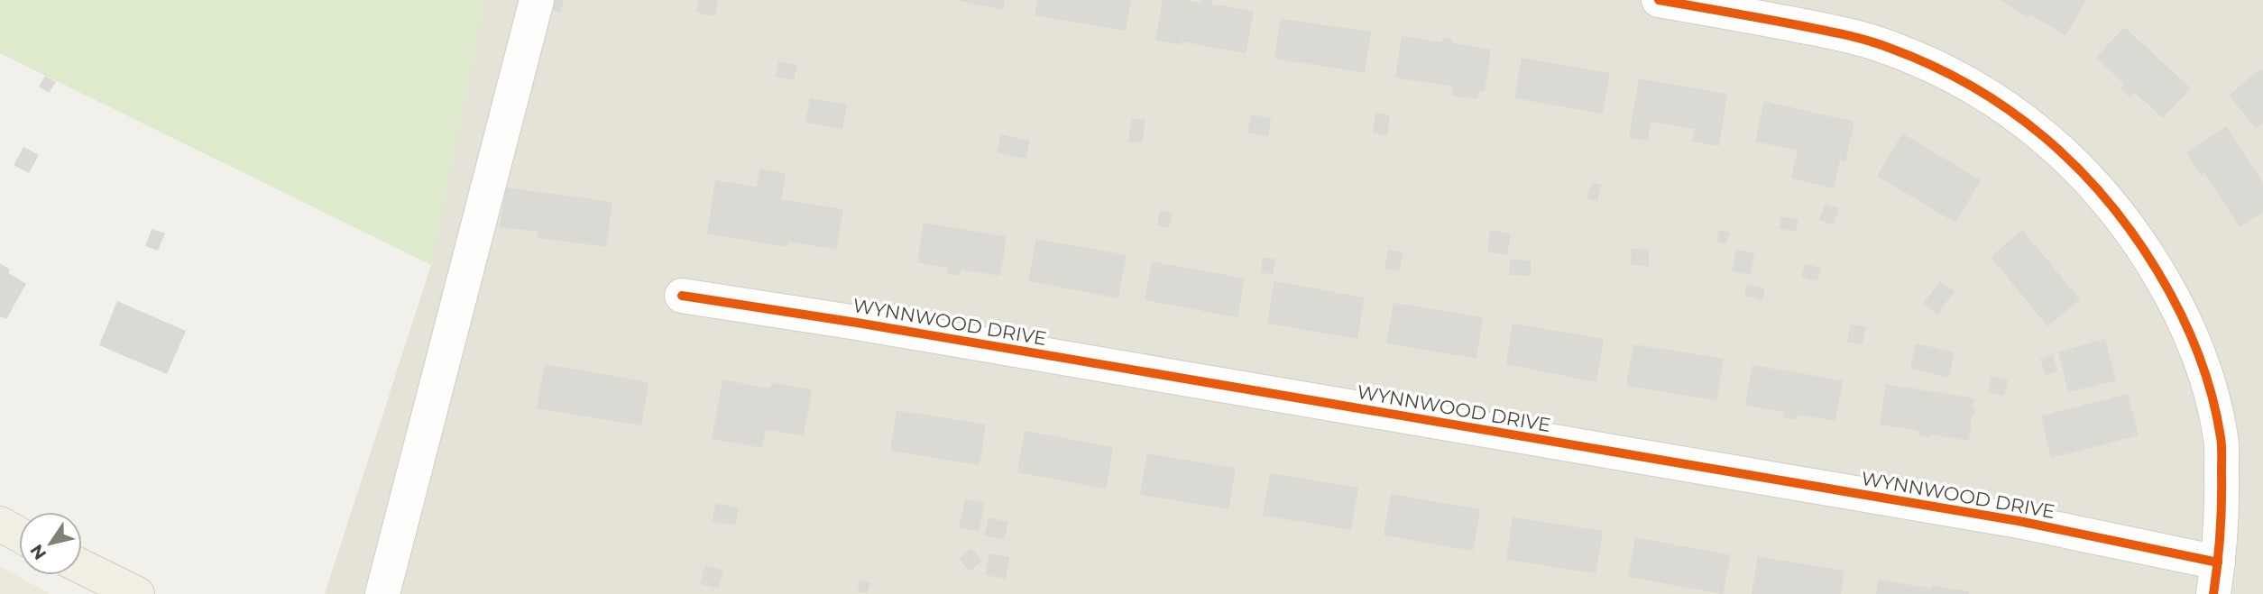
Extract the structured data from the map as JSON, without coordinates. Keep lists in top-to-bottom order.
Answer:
{
  "streets": {
    "street": ["WYNNWOOD DRIVE"]
  },
  "north": "bottom left"
}
